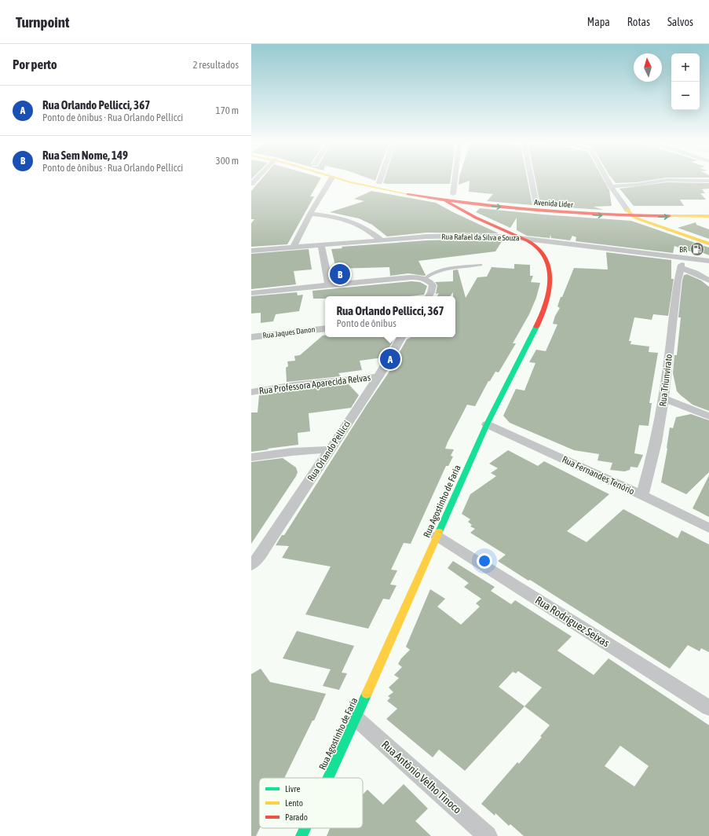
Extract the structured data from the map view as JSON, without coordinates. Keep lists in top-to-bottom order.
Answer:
{
  "streets": {
    "main road": ["Avenida Líder", "Rua Agostinho de Faria"],
    "street": [
      "Rua Rafael da Silva e Souza",
      "Rua Jaques Danon",
      "Rua Triunvirato",
      "Rua Professora Aparecida Relvas",
      "Rua Orlando Pellicci",
      "Rua Fernandes Tenório",
      "Rua Rodriguez Seixas",
      "Rua Antônio Velho Tinoco"
    ]
  },
  "crossings": [
    ["Avenida Líder", "Rua Agostinho de Faria"],
    ["Rua Rafael da Silva e Souza", "Rua Triunvirato"],
    ["Rua Rafael da Silva e Souza", "Rua Agostinho de Faria"],
    ["Rua Triunvirato", "Rua Fernandes Tenório"],
    ["Rua Professora Aparecida Relvas", "Rua Orlando Pellicci"],
    ["Rua Fernandes Tenório", "Rua Agostinho de Faria"],
    ["Rua Agostinho de Faria", "Rua Rodriguez Seixas"],
    ["Rua Agostinho de Faria", "Rua Antônio Velho Tinoco"]
  ],
  "places": {
    "fuel station": ["BR"]
  },
  "legend": ["Livre", "Lento", "Parado"],
  "north": "top",
  "page": {
    "header": "Turnpoint",
    "nav": ["Mapa", "Rotas", "Salvos"],
    "heading": ["Por perto", "2 resultados"],
    "map_buttons": ["+", "−"],
    "list": [
      {
        "mark": "A",
        "name": "Rua Orlando Pellicci, 367",
        "note": "Ponto de ônibus · Rua Orlando Pellicci",
        "value": "170 m"
      },
      {
        "mark": "B",
        "name": "Rua Sem Nome, 149",
        "note": "Ponto de ônibus · Rua Orlando Pellicci",
        "value": "300 m"
      }
    ],
    "pins": ["B", "A"],
    "popup": ["Rua Orlando Pellicci, 367", "Ponto de ônibus"]
  }
}
